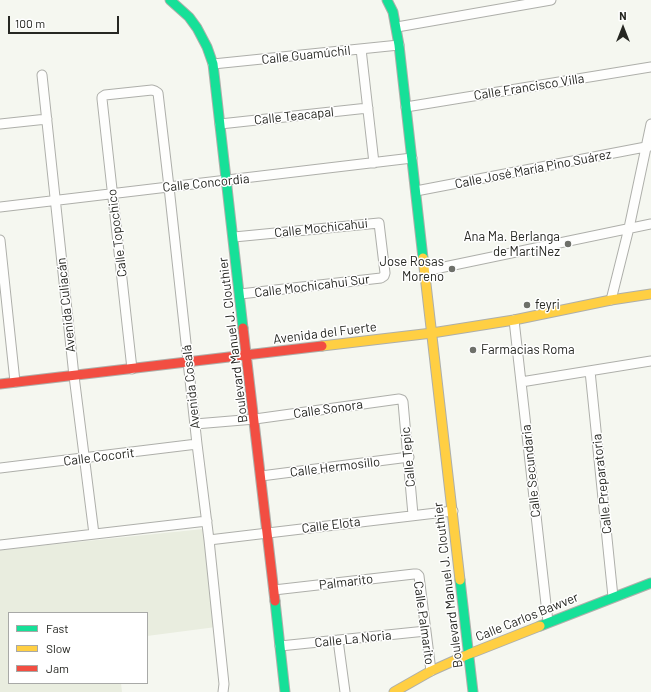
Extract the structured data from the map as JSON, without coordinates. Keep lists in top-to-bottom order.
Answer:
{
  "streets": {
    "main road": ["Avenida del Fuerte", "Boulevard Manuel J. Clouthier", "Calle Carlos Bawver"],
    "street": [
      "Calle Guamúchil",
      "Calle Francisco Villa",
      "Calle Teacapal",
      "Calle José María Pino Suárez",
      "Calle Concordia",
      "Calle Mochicahui",
      "Calle Topochico",
      "Calle Mochicahui Sur",
      "Avenida Culiacán",
      "Avenida Cosalá",
      "Calle Sonora",
      "Calle Cocorit",
      "Calle Tepic",
      "Calle Hermosillo",
      "Calle Secundaria",
      "Calle Preparatoria",
      "Calle Elota",
      "Palmarito",
      "Calle Palmarito",
      "Calle La Noria"
    ]
  },
  "crossings": [
    ["Calle Guamúchil", "Boulevard Manuel J. Clouthier"],
    ["Calle Francisco Villa", "Boulevard Manuel J. Clouthier"],
    ["Calle Teacapal", "Boulevard Manuel J. Clouthier"],
    ["Calle José María Pino Suárez", "Boulevard Manuel J. Clouthier"],
    ["Calle Concordia", "Calle Topochico"],
    ["Calle Concordia", "Avenida Culiacán"],
    ["Calle Concordia", "Boulevard Manuel J. Clouthier"],
    ["Calle Concordia", "Avenida Cosalá"],
    ["Calle Mochicahui", "Calle Mochicahui Sur"],
    ["Calle Mochicahui", "Boulevard Manuel J. Clouthier"],
    ["Calle Topochico", "Avenida del Fuerte"],
    ["Calle Topochico", "Avenida Cosalá"],
    ["Calle Mochicahui Sur", "Boulevard Manuel J. Clouthier"],
    ["Avenida Culiacán", "Avenida del Fuerte"],
    ["Avenida Culiacán", "Calle Cocorit"],
    ["Avenida del Fuerte", "Boulevard Manuel J. Clouthier"],
    ["Avenida del Fuerte", "Avenida Cosalá"],
    ["Avenida del Fuerte", "Calle Secundaria"],
    ["Boulevard Manuel J. Clouthier", "Calle Sonora"],
    ["Boulevard Manuel J. Clouthier", "Calle Hermosillo"],
    ["Boulevard Manuel J. Clouthier", "Calle Elota"],
    ["Boulevard Manuel J. Clouthier", "Palmarito"],
    ["Boulevard Manuel J. Clouthier", "Calle Carlos Bawver"],
    ["Boulevard Manuel J. Clouthier", "Calle La Noria"],
    ["Avenida Cosalá", "Calle Sonora"],
    ["Avenida Cosalá", "Calle Cocorit"],
    ["Avenida Cosalá", "Calle Elota"],
    ["Calle Sonora", "Calle Tepic"],
    ["Calle Tepic", "Calle Hermosillo"],
    ["Calle Tepic", "Calle Elota"],
    ["Calle Secundaria", "Calle Carlos Bawver"],
    ["Calle Preparatoria", "Calle Carlos Bawver"],
    ["Palmarito", "Calle Palmarito"],
    ["Calle Carlos Bawver", "Calle Palmarito"],
    ["Calle Palmarito", "Calle La Noria"]
  ],
  "places": [
    "Ana Ma. Berlanga de MartiNez",
    "Jose Rosas Moreno",
    "feyri",
    "Farmacias Roma"
  ],
  "legend": ["Fast", "Slow", "Jam"],
  "scale_bar": "100 m",
  "north": "top"
}
